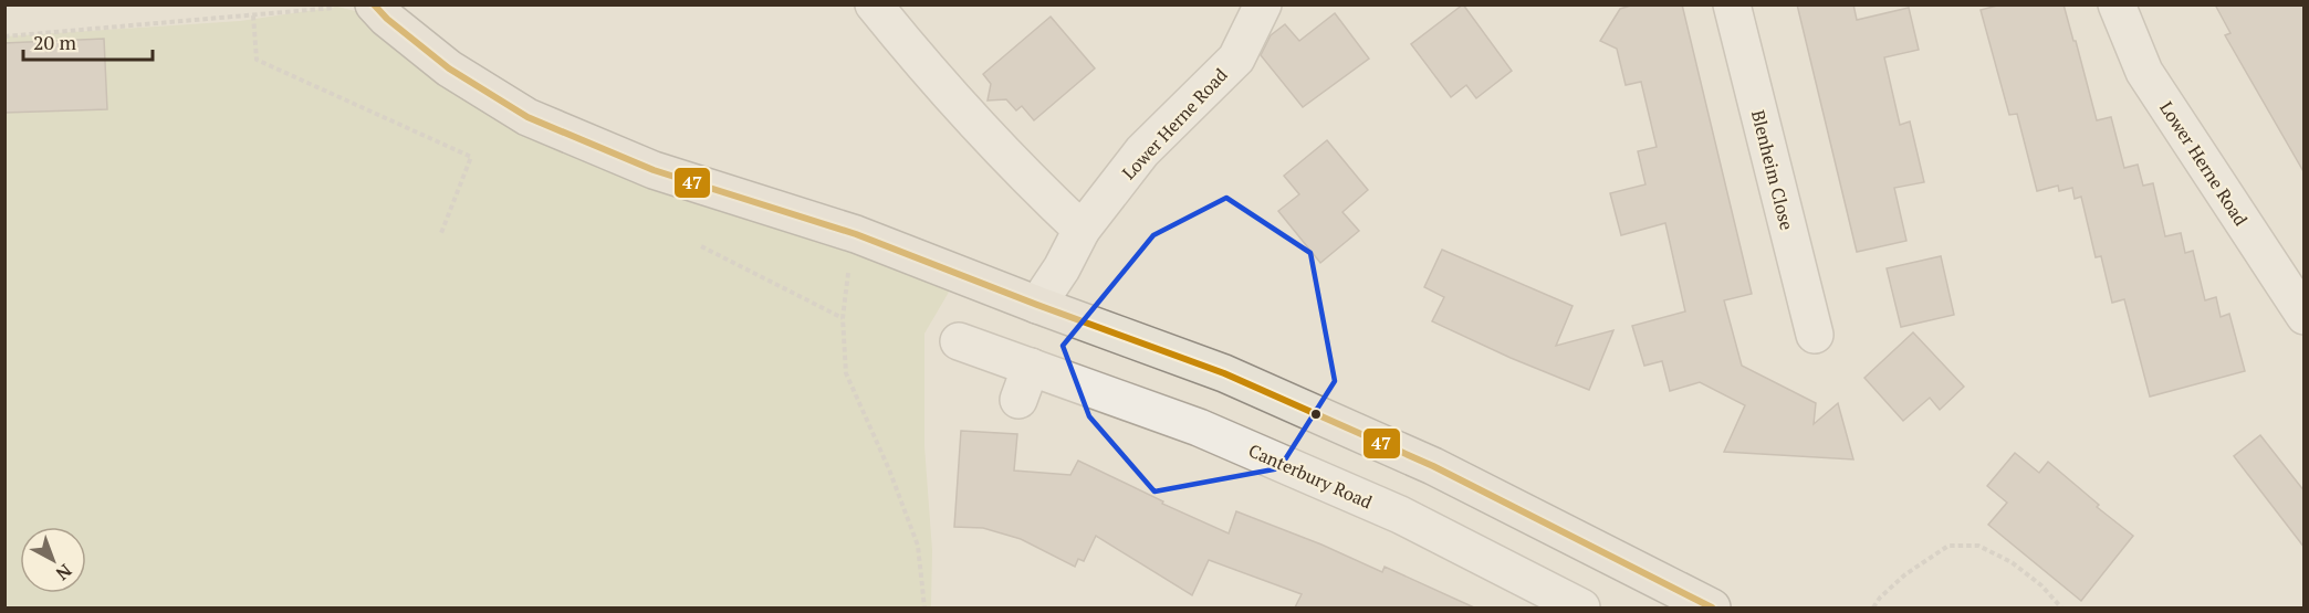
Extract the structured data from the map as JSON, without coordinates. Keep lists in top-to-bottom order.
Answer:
{
  "streets": {
    "street": ["Lower Herne Road", "Blenheim Close", "Canterbury Road"]
  },
  "lines": ["transit line 47"],
  "scale_bar": "20 m",
  "north": "bottom right"
}
